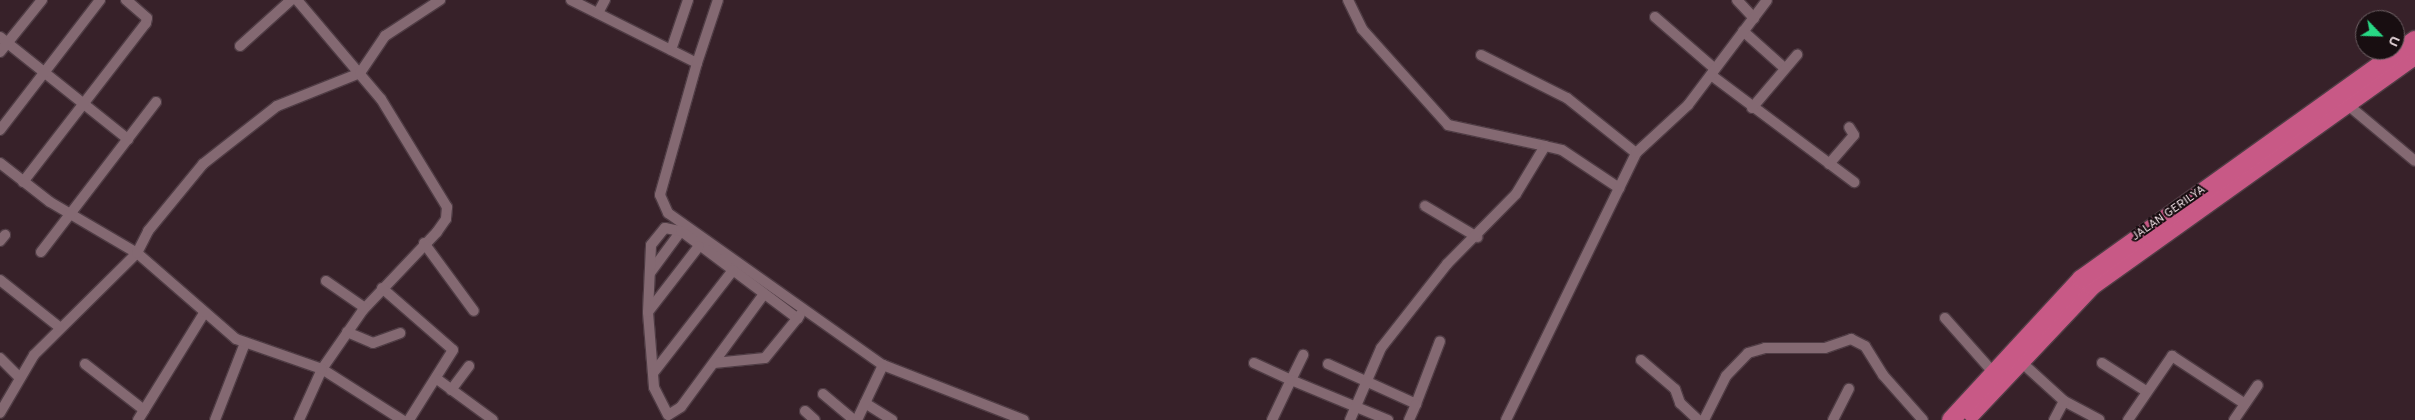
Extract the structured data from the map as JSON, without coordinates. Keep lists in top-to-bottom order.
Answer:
{
  "streets": {
    "highway": ["JALAN GERILYA"]
  },
  "north": "bottom right"
}
